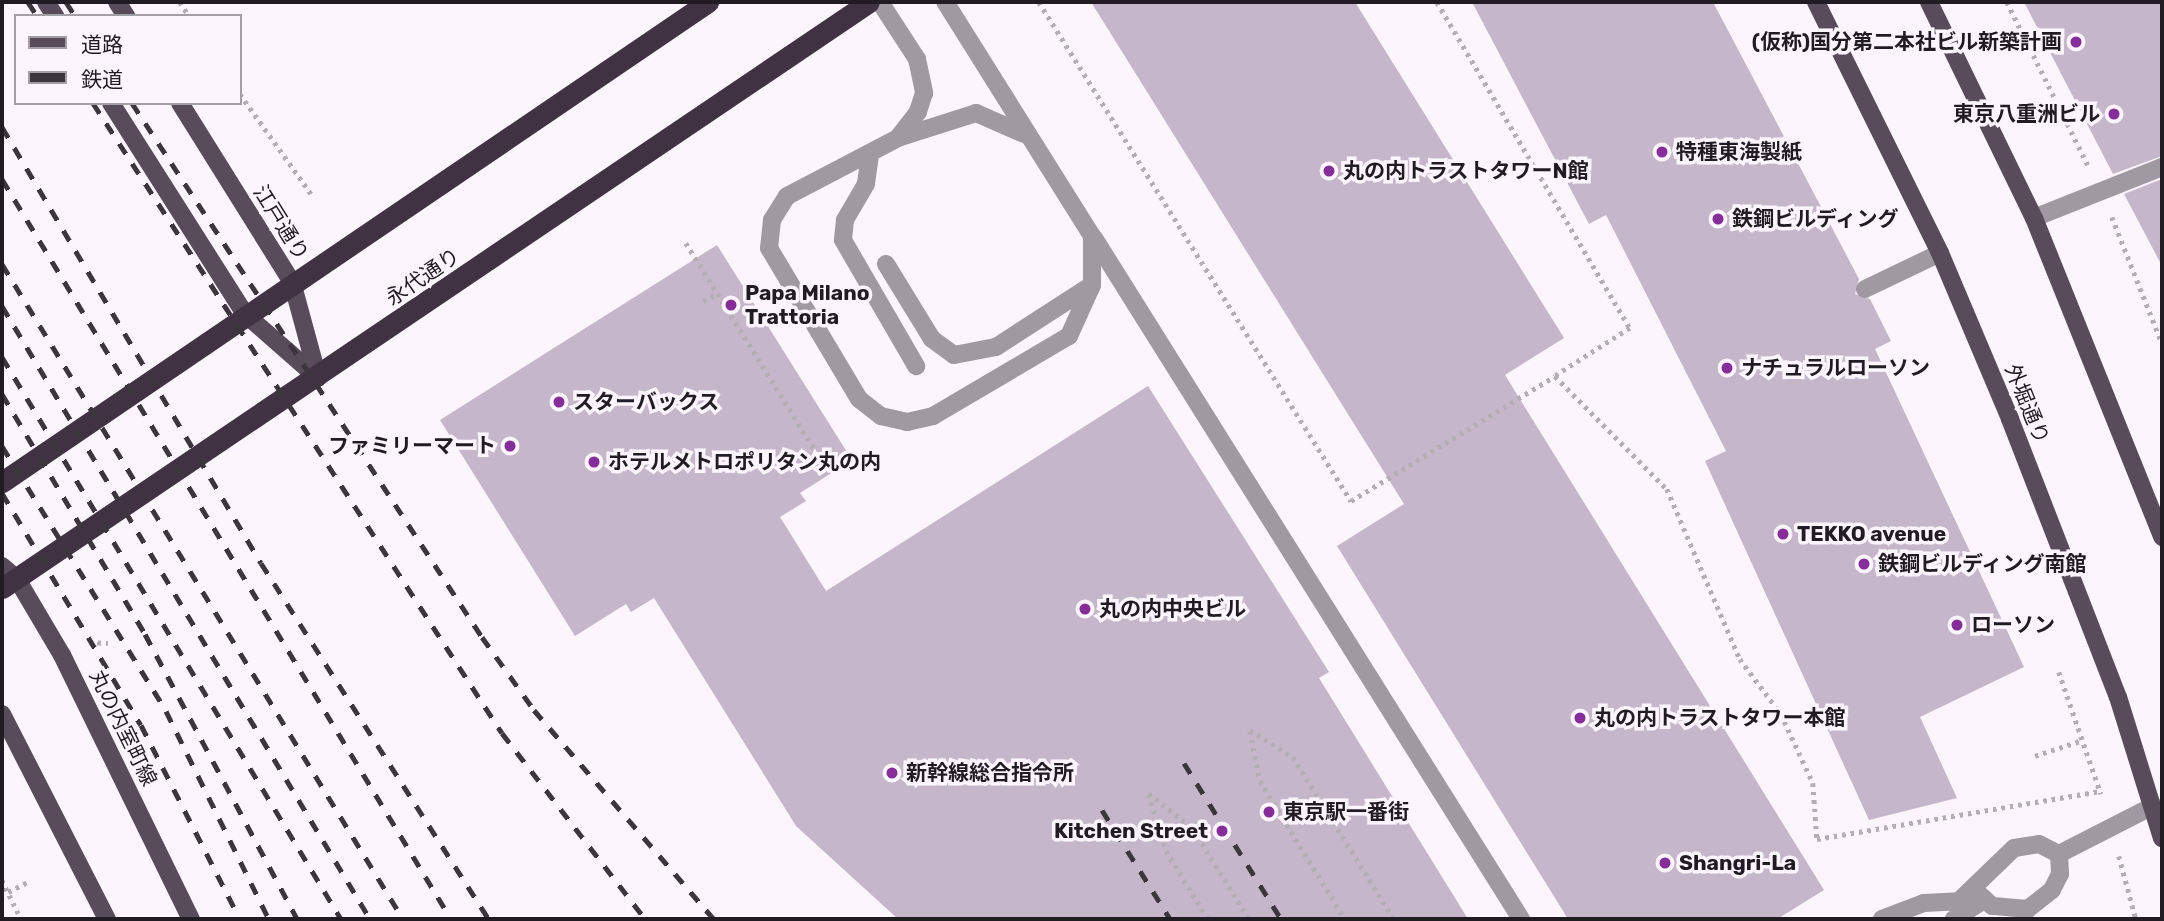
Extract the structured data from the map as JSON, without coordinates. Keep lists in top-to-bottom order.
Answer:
{
  "streets": {
    "highway": ["永代通り"],
    "main road": ["江戸通り", "外堀通り", "丸の内室町線"]
  },
  "crossings": [
    ["江戸通り", "永代通り"],
    ["永代通り", "丸の内室町線"]
  ],
  "places": [
    "(仮称)国分第二本社ビル新築計画",
    "東京八重洲ビル",
    "特種東海製紙",
    "丸の内トラストタワーN館",
    "鉄鋼ビルディング",
    "Papa Milano Trattoria",
    "ナチュラルローソン",
    "スターバックス",
    "ファミリーマート",
    "ホテルメトロポリタン丸の内",
    "TEKKO avenue",
    "鉄鋼ビルディング南館",
    "丸の内中央ビル",
    "ローソン",
    "丸の内トラストタワー本館",
    "新幹線総合指令所",
    "東京駅一番街",
    "Kitchen Street",
    "Shangri-La"
  ],
  "legend": ["道路", "鉄道"]
}
